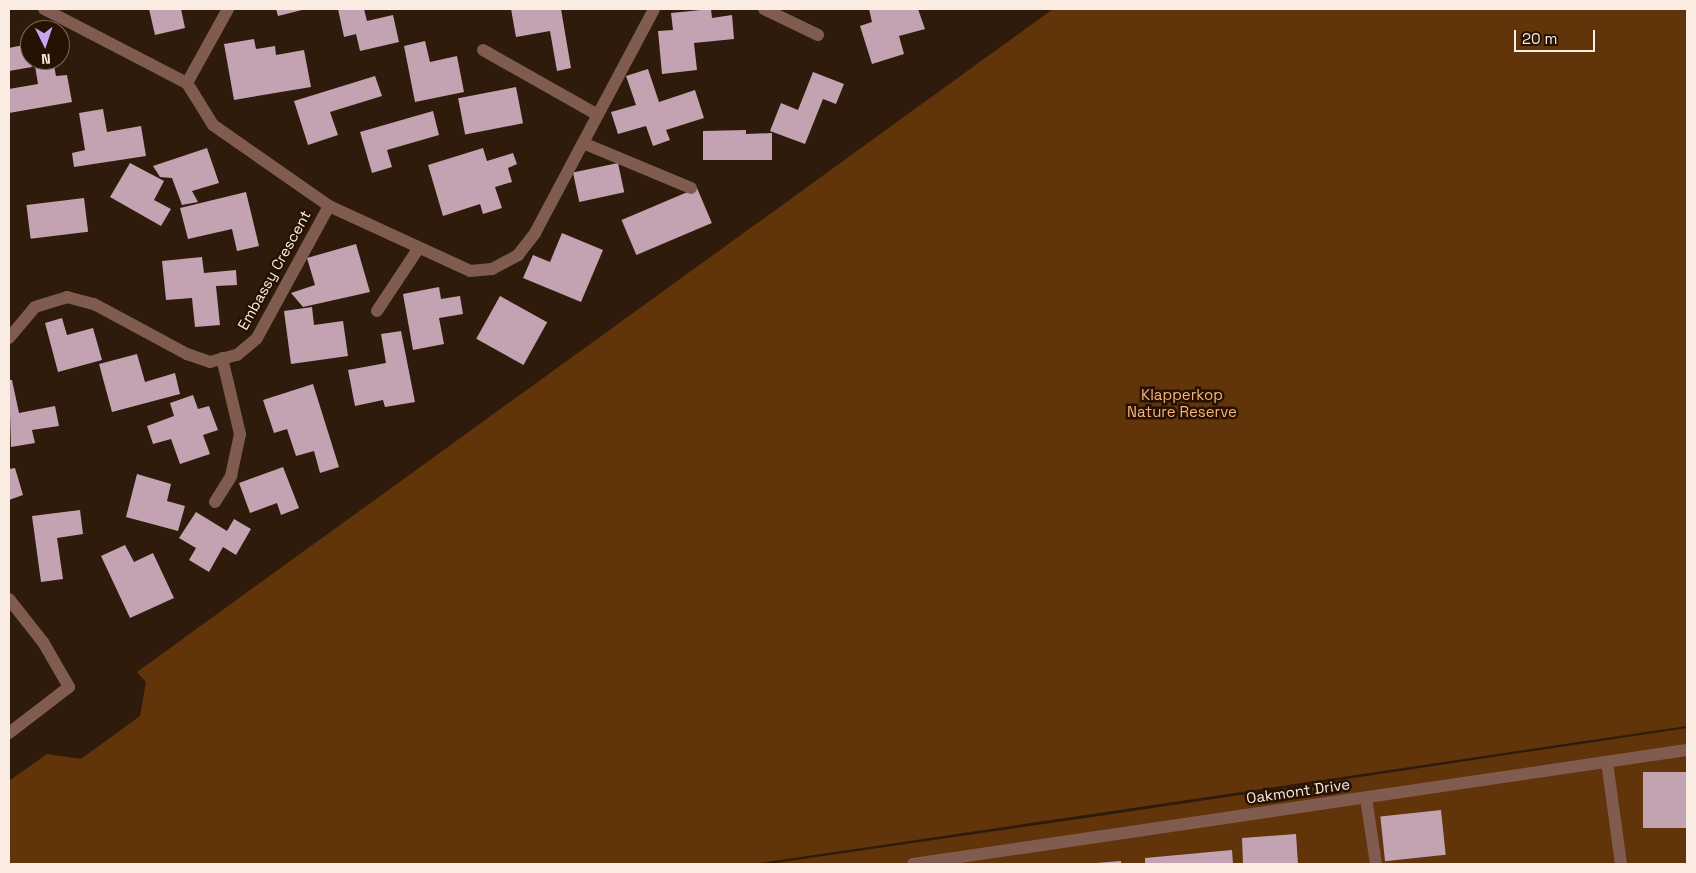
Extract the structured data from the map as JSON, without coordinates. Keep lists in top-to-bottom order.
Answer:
{
  "streets": {
    "street": ["Embassy Crescent", "Oakmont Drive"]
  },
  "parks": ["Klapperkop Nature Reserve"],
  "scale_bar": "20 m",
  "north": "bottom"
}
